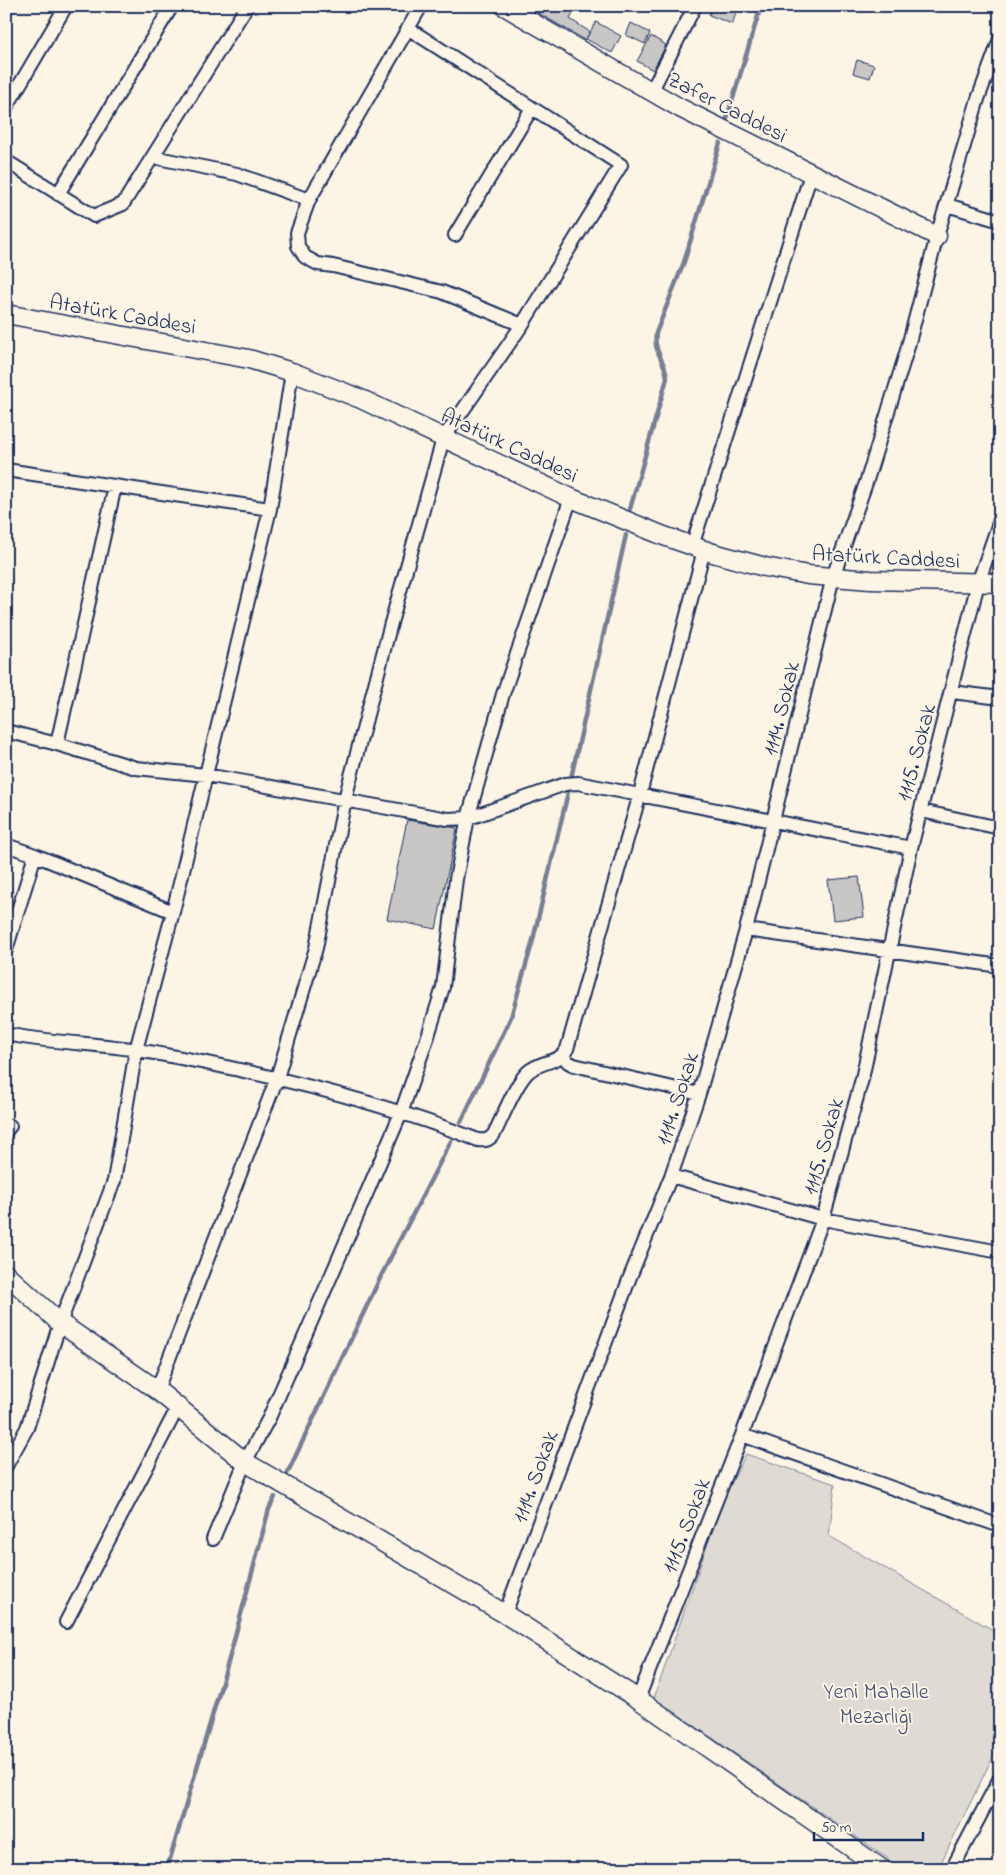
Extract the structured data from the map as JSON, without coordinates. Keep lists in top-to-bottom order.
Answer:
{
  "streets": {
    "street": [
      "Zafer Caddesi",
      "Atatürk Caddesi",
      "1114. Sokak",
      "1115. Sokak"
    ]
  },
  "crossings": [
    ["Zafer Caddesi", "1114. Sokak"],
    ["Atatürk Caddesi", "1114. Sokak"],
    ["Atatürk Caddesi", "1115. Sokak"]
  ],
  "parks": ["Yeni Mahalle Mezarlığı"],
  "scale_bar": "50 m"
}
